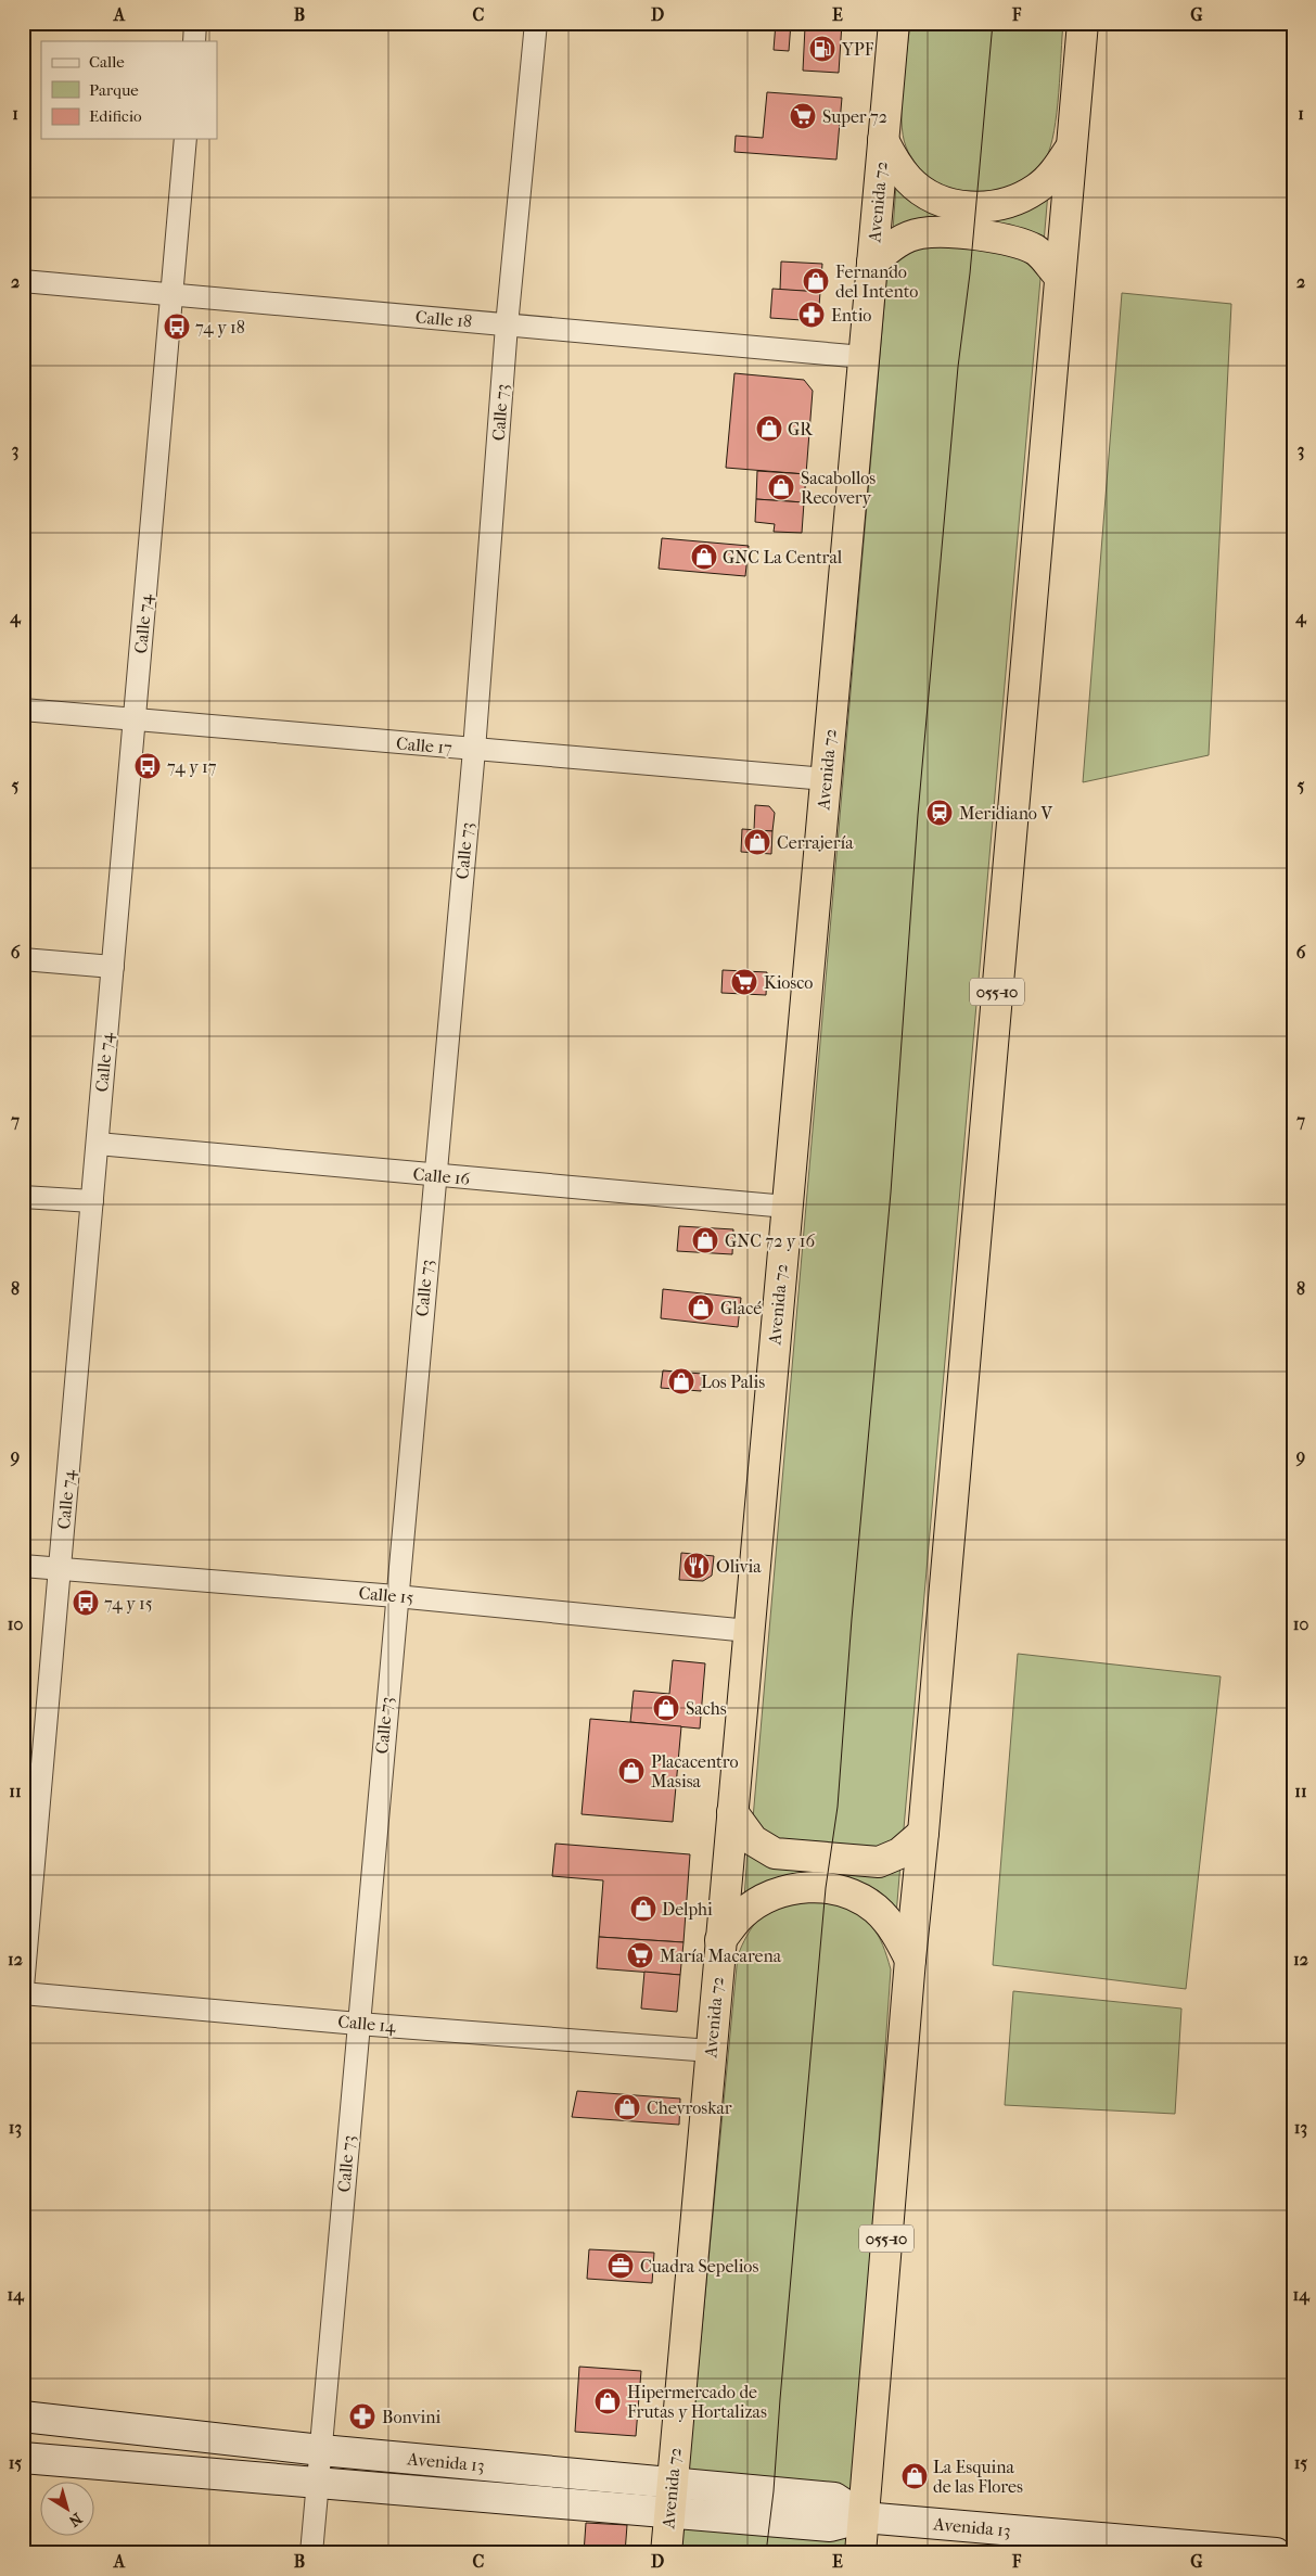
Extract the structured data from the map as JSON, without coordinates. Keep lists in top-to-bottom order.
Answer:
{
  "streets": {
    "highway": ["Avenida 72", "055-10"],
    "street": [
      "Calle 18",
      "Calle 73",
      "Calle 74",
      "Calle 17",
      "Calle 16",
      "Calle 15",
      "Calle 14",
      "Avenida 13"
    ]
  },
  "crossings": [
    ["Avenida 72", "Calle 18"],
    ["Avenida 72", "Calle 17"],
    ["Avenida 72", "Calle 16"],
    ["Avenida 72", "Calle 15"],
    ["Avenida 72", "Calle 14"],
    ["Avenida 72", "Avenida 13"],
    ["Calle 18", "Calle 73"],
    ["Calle 18", "Calle 74"],
    ["Calle 73", "Calle 17"],
    ["Calle 73", "Calle 16"],
    ["Calle 73", "Calle 15"],
    ["Calle 73", "Calle 14"],
    ["Calle 73", "Avenida 13"],
    ["Calle 74", "Calle 17"],
    ["Calle 74", "Calle 16"],
    ["Calle 74", "Calle 15"],
    ["055-10", "Avenida 13"]
  ],
  "places": {
    "fuel station": ["YPF"],
    "supermarket": ["Super 72", "Kiosco", "María Macarena"],
    "shop": [
      "Fernando del Intento",
      "GR",
      "Sacabollos Recovery",
      "GNC La Central",
      "Cerrajería",
      "GNC 72 y 16",
      "Glacé",
      "Los Palis",
      "Sachs",
      "Placacentro Masisa",
      "Delphi",
      "Chevroskar",
      "Hipermercado de Frutas y Hortalizas",
      "La Esquina de las Flores"
    ],
    "pharmacy": ["Entio", "Bonvini"],
    "bus stop": ["74 y 18", "74 y 17", "74 y 15"],
    "station": ["Meridiano V"],
    "restaurant": ["Olivia"],
    "office": ["Cuadra Sepelios"]
  },
  "legend": ["Calle", "Parque", "Edificio"],
  "north": "bottom right",
  "grid": {
    "columns": [
      "A",
      "B",
      "C",
      "D",
      "E",
      "F",
      "G"
    ],
    "rows": [
      "1",
      "2",
      "3",
      "4",
      "5",
      "6",
      "7",
      "8",
      "9",
      "10",
      "11",
      "12",
      "13",
      "14",
      "15"
    ]
  }
}
